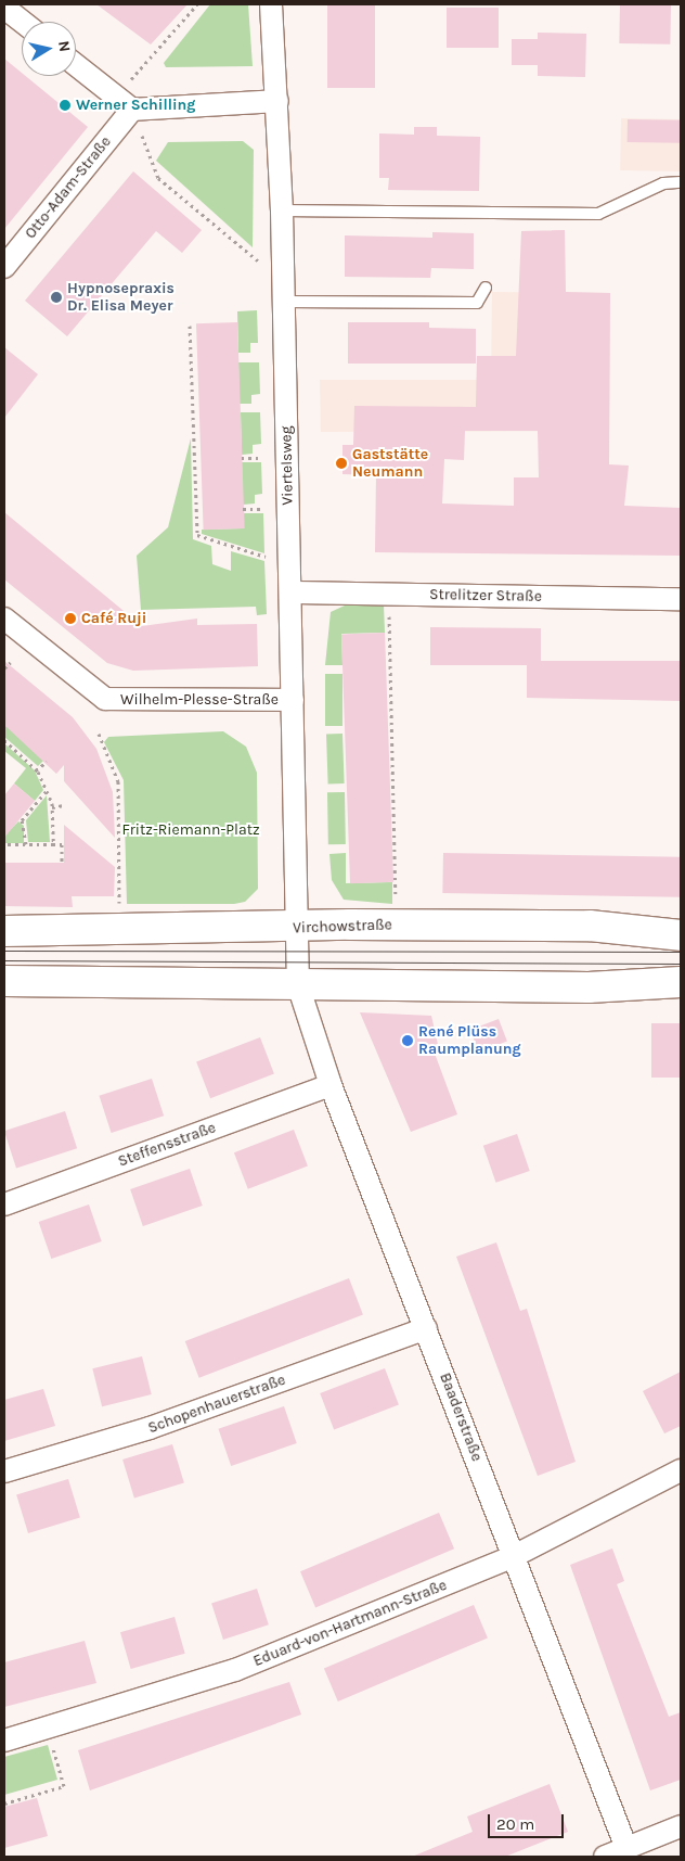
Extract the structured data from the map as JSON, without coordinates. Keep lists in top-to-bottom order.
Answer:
{
  "streets": {
    "main road": ["Virchowstraße"],
    "street": [
      "Otto-Adam-Straße",
      "Viertelsweg",
      "Strelitzer Straße",
      "Wilhelm-Plesse-Straße",
      "Steffensstraße",
      "Schopenhauerstraße",
      "Baaderstraße",
      "Eduard-von-Hartmann-Straße"
    ]
  },
  "crossings": [
    ["Viertelsweg", "Strelitzer Straße"],
    ["Viertelsweg", "Wilhelm-Plesse-Straße"],
    ["Viertelsweg", "Virchowstraße"],
    ["Viertelsweg", "Baaderstraße"],
    ["Steffensstraße", "Baaderstraße"],
    ["Schopenhauerstraße", "Baaderstraße"],
    ["Baaderstraße", "Eduard-von-Hartmann-Straße"]
  ],
  "parks": ["Fritz-Riemann-Platz"],
  "places": [
    "Werner Schilling",
    "Hypnosepraxis Dr. Elisa Meyer",
    "Gaststätte Neumann",
    "Café Ruji",
    "René Plüss Raumplanung"
  ],
  "scale_bar": "20 m",
  "north": "right"
}
